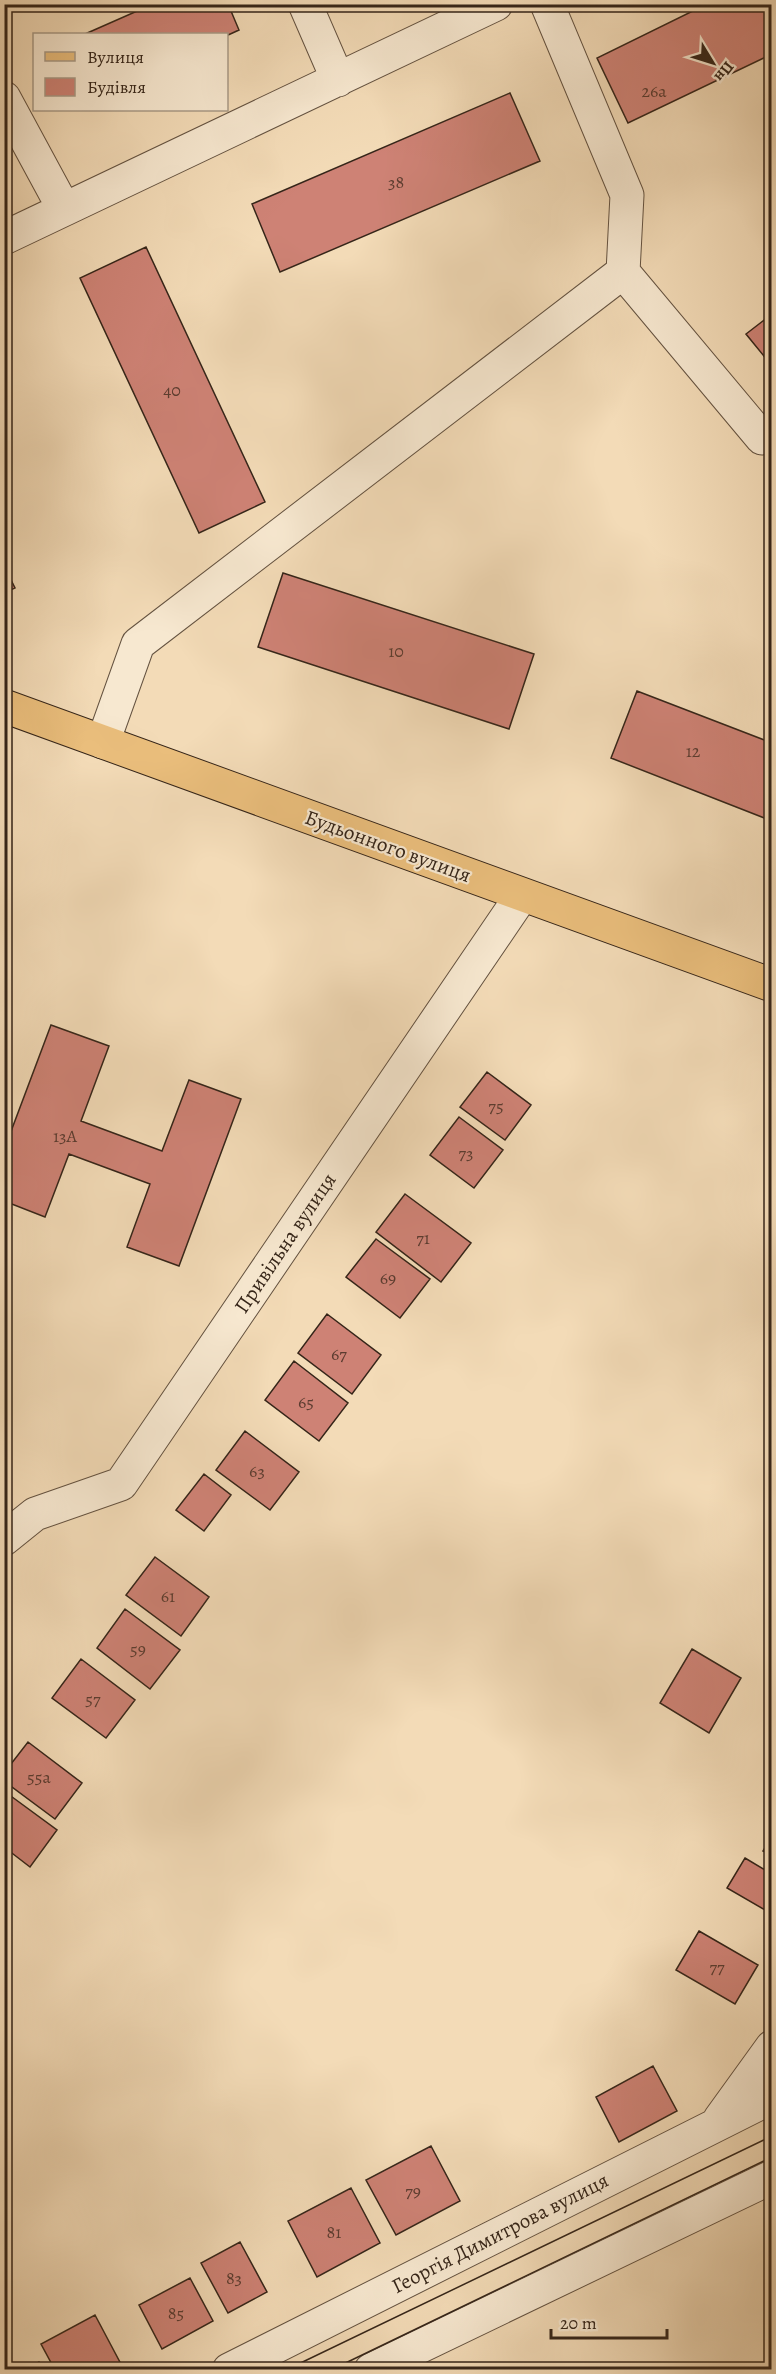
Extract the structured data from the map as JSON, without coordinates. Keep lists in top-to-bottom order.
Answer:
{
  "streets": {
    "main road": ["Будьонного вулиця"],
    "street": ["Привільна вулиця", "Георгія Димитрова вулиця"]
  },
  "crossings": [
    ["Будьонного вулиця", "Привільна вулиця"]
  ],
  "house_numbers": [
    "26а",
    "38",
    "40",
    "10",
    "12",
    "75",
    "13А",
    "73",
    "71",
    "69",
    "67",
    "65",
    "63",
    "61",
    "59",
    "57",
    "55а",
    "77",
    "79",
    "81",
    "83",
    "85"
  ],
  "legend": ["Вулиця", "Будівля"],
  "scale_bar": "20 m",
  "north": "bottom right"
}
